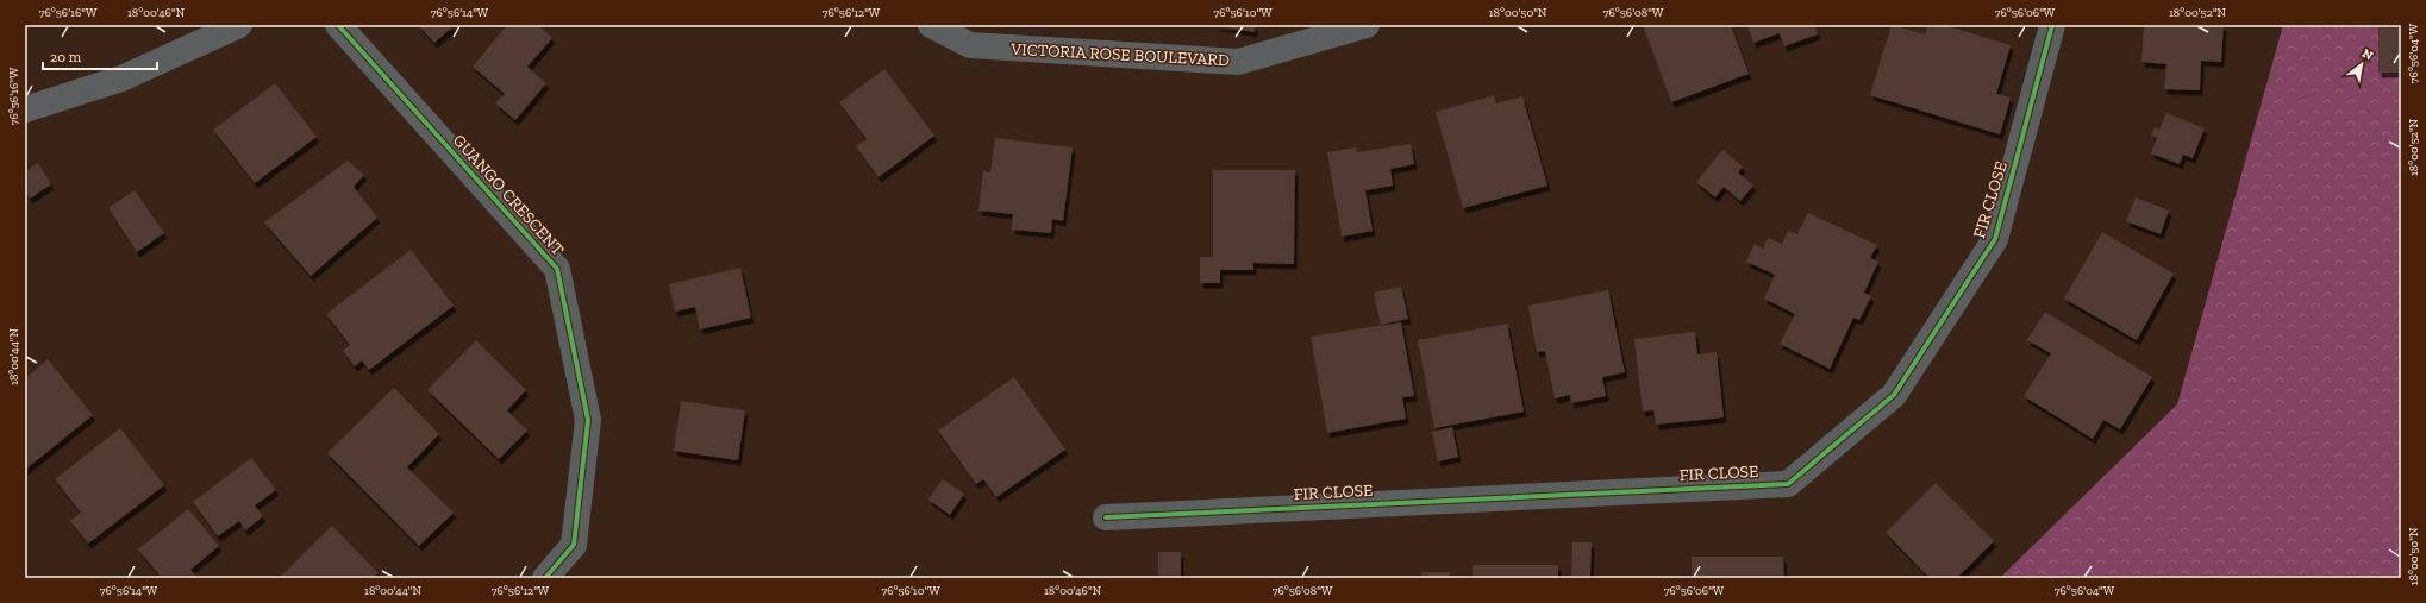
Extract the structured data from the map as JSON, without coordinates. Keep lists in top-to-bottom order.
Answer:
{
  "streets": {
    "street": ["VICTORIA ROSE BOULEVARD", "GUANGO CRESCENT", "FIR CLOSE"]
  },
  "scale_bar": "20 m",
  "north": "top right",
  "coordinates": [
    "76°56'16\"W",
    "18°00'46\"N",
    "76°56'14\"W",
    "76°56'12\"W",
    "76°56'10\"W",
    "18°00'50\"N",
    "76°56'08\"W",
    "76°56'06\"W",
    "18°00'52\"N",
    "76°56'04\"W",
    "18°00'44\"N"
  ]
}
